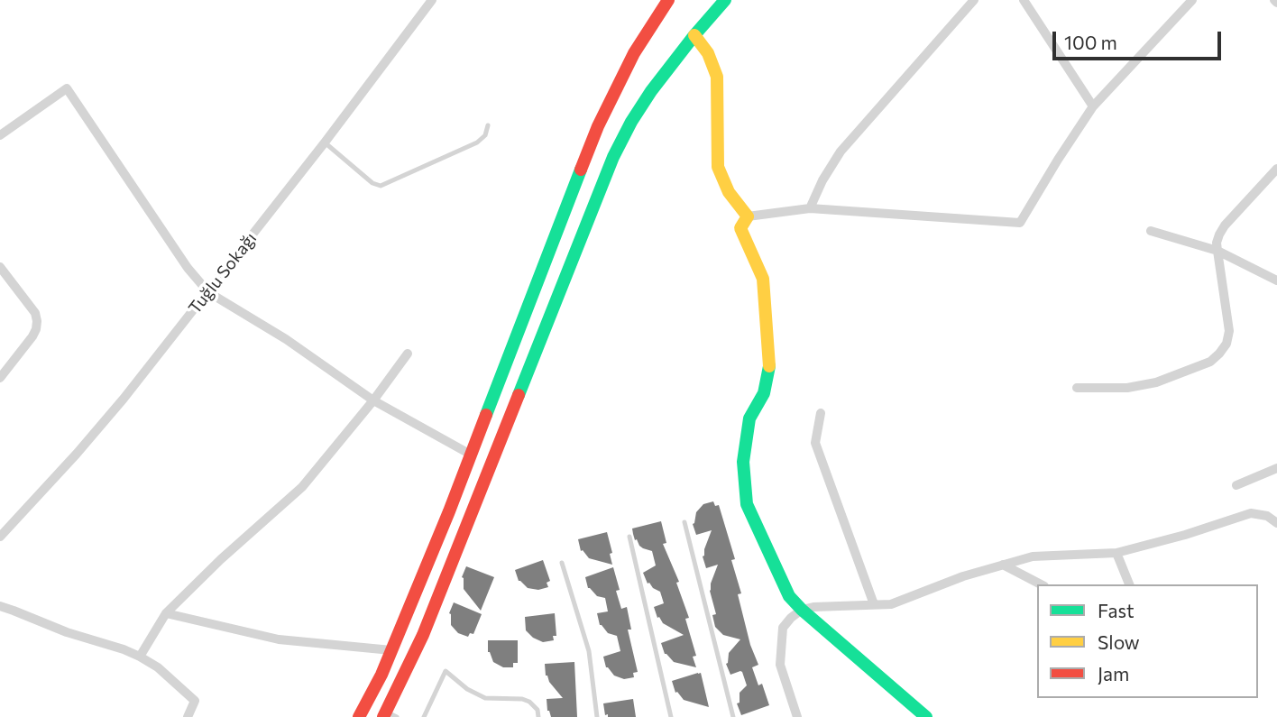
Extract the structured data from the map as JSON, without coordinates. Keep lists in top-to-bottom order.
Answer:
{
  "streets": {
    "street": ["Tuğlu Sokağı"]
  },
  "legend": ["Fast", "Slow", "Jam"],
  "scale_bar": "100 m"
}
